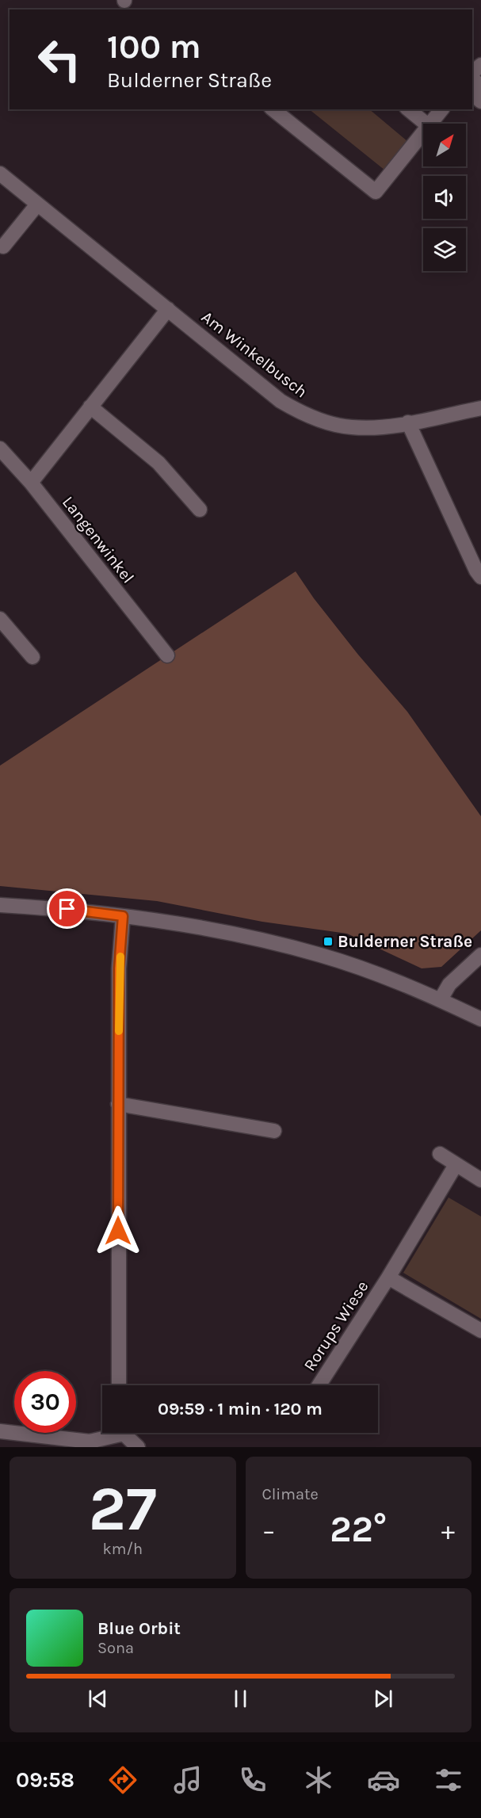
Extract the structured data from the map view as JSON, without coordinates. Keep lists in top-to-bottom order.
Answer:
{
  "streets": {
    "street": ["Am Winkelbusch", "Langenwinkel", "Rorups Wiese"]
  },
  "places": {
    "transit": ["Bulderner Straße"]
  },
  "north": "top right",
  "page": {
    "turn": ["100 m", "Bulderner Straße"],
    "limit": "30",
    "trip": "09:59 · 1 min · 120 m",
    "tile": [
      ["27", "km/h"],
      "Climate"
    ],
    "heat": ["−", "22°", "+"],
    "song": ["Blue Orbit", "Sona"],
    "tabs": "09:58"
  }
}
